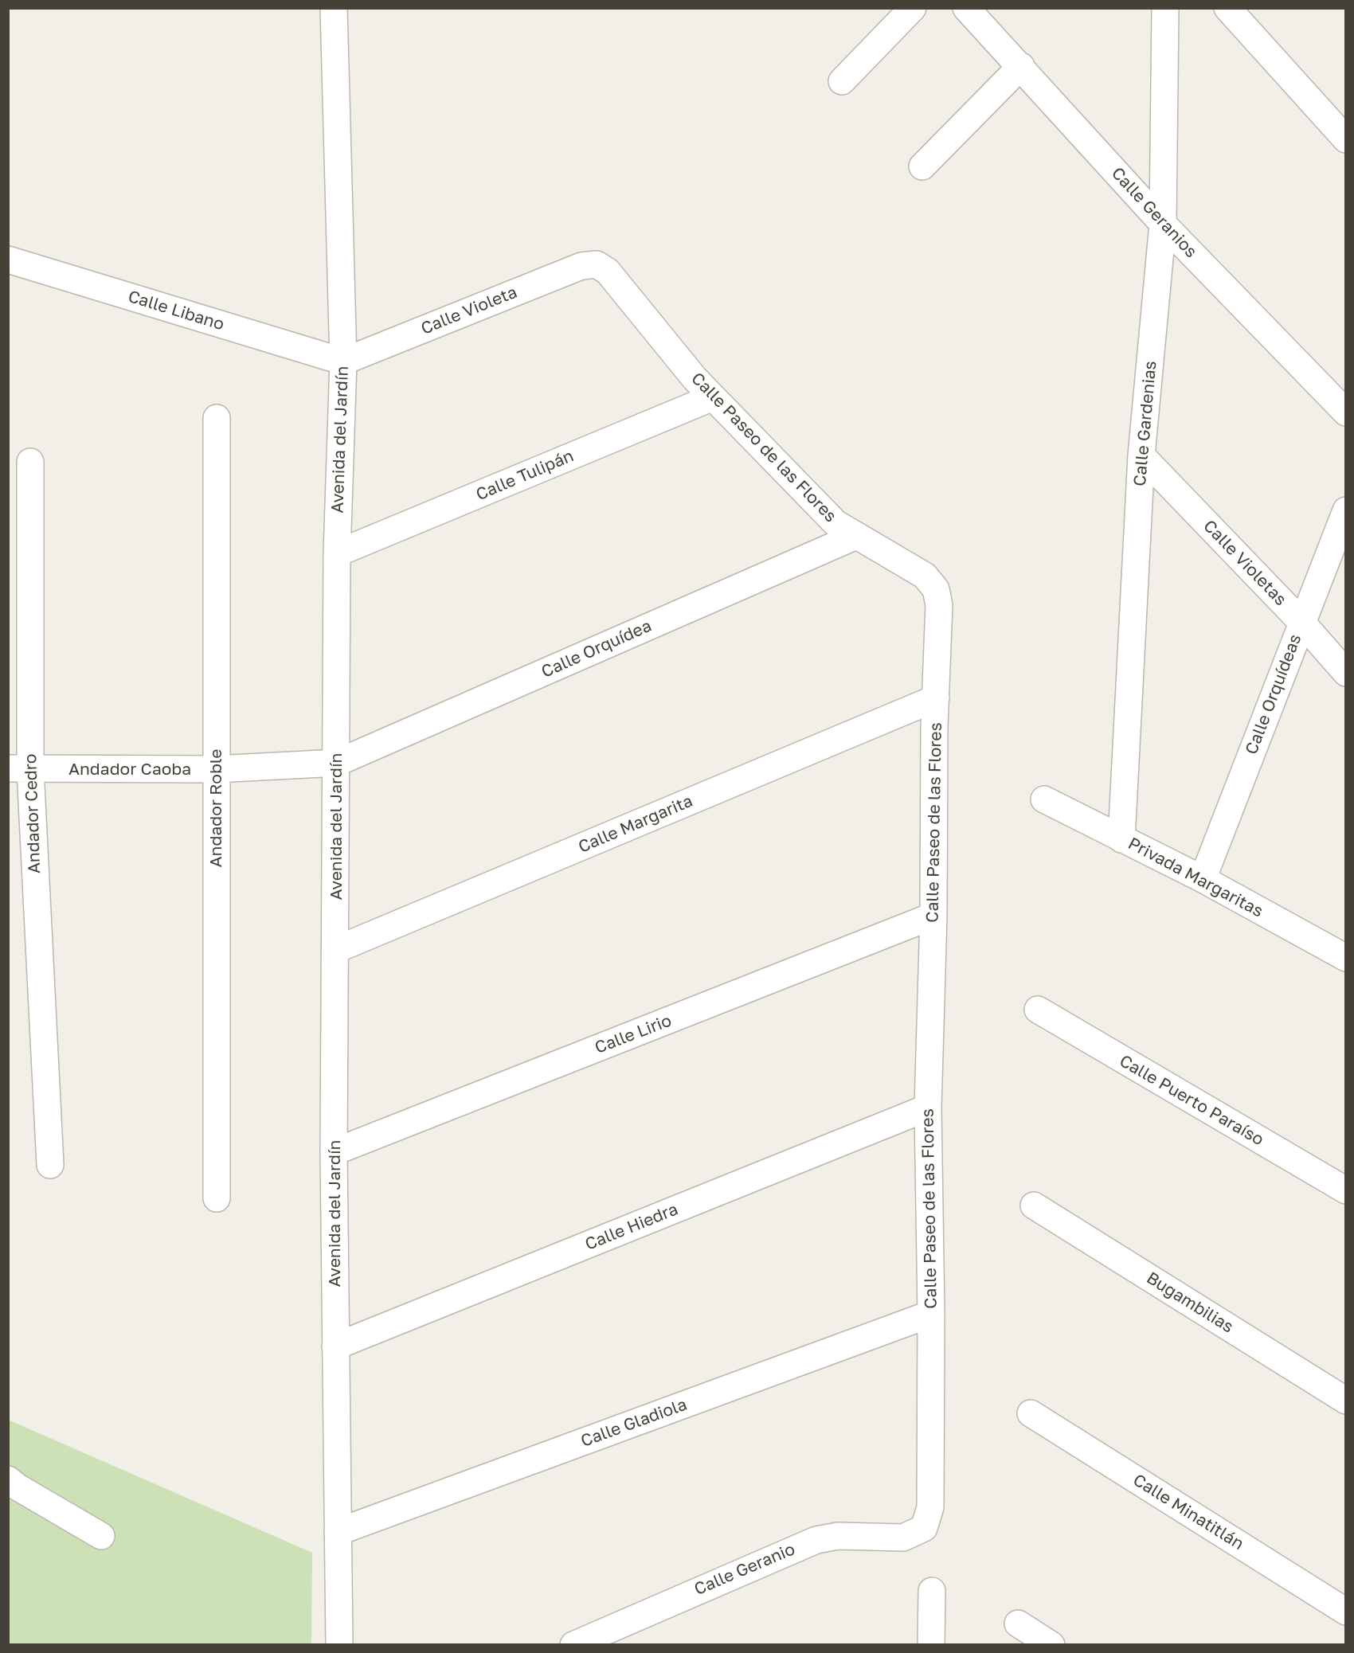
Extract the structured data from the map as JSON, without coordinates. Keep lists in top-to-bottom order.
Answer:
{
  "streets": {
    "street": [
      "Calle Geranios",
      "Calle Libano",
      "Calle Violeta",
      "Calle Gardenias",
      "Avenida del Jardín",
      "Calle Paseo de las Flores",
      "Calle Tulipán",
      "Calle Violetas",
      "Calle Orquídea",
      "Calle Orquídeas",
      "Andador Caoba",
      "Andador Roble",
      "Andador Cedro",
      "Calle Margarita",
      "Privada Margaritas",
      "Calle Lirio",
      "Calle Puerto Paraíso",
      "Calle Hiedra",
      "Bugambilias",
      "Calle Gladiola",
      "Calle Minatitlán",
      "Calle Geranio"
    ]
  },
  "crossings": [
    ["Calle Geranios", "Calle Gardenias"],
    ["Calle Libano", "Calle Violeta"],
    ["Calle Libano", "Avenida del Jardín"],
    ["Calle Violeta", "Avenida del Jardín"],
    ["Calle Violeta", "Calle Paseo de las Flores"],
    ["Calle Gardenias", "Calle Violetas"],
    ["Calle Gardenias", "Privada Margaritas"],
    ["Avenida del Jardín", "Calle Tulipán"],
    ["Avenida del Jardín", "Calle Orquídea"],
    ["Avenida del Jardín", "Andador Caoba"],
    ["Avenida del Jardín", "Calle Margarita"],
    ["Avenida del Jardín", "Calle Lirio"],
    ["Avenida del Jardín", "Calle Hiedra"],
    ["Avenida del Jardín", "Calle Gladiola"],
    ["Calle Paseo de las Flores", "Calle Tulipán"],
    ["Calle Paseo de las Flores", "Calle Orquídea"],
    ["Calle Paseo de las Flores", "Calle Margarita"],
    ["Calle Paseo de las Flores", "Calle Lirio"],
    ["Calle Paseo de las Flores", "Calle Hiedra"],
    ["Calle Paseo de las Flores", "Calle Gladiola"],
    ["Calle Paseo de las Flores", "Calle Geranio"],
    ["Calle Violetas", "Calle Orquídeas"],
    ["Calle Orquídea", "Andador Caoba"],
    ["Calle Orquídeas", "Privada Margaritas"],
    ["Andador Caoba", "Andador Roble"],
    ["Andador Caoba", "Andador Cedro"]
  ]
}
